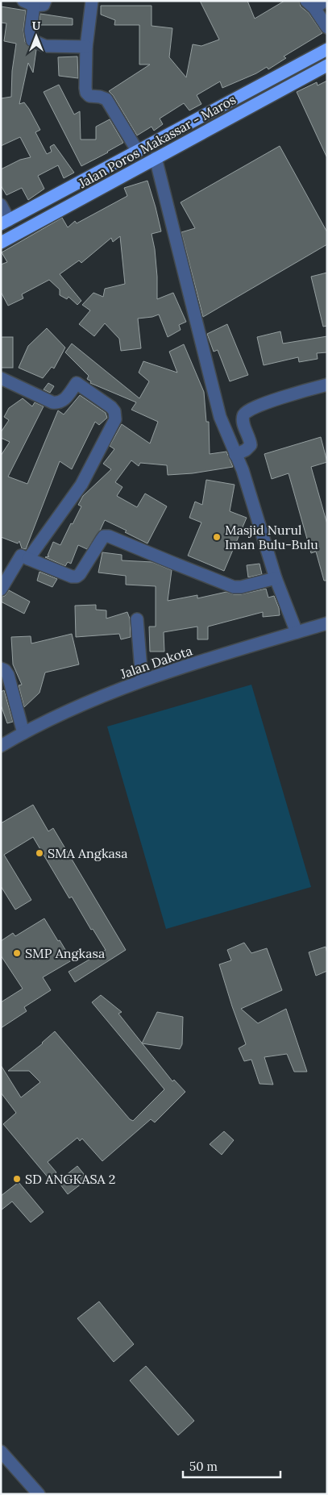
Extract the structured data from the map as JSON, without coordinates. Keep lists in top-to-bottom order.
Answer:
{
  "streets": {
    "highway": ["Jalan Poros Makassar - Maros"],
    "street": ["Jalan Dakota"]
  },
  "places": [
    "Masjid Nurul Iman Bulu-Bulu",
    "SMA Angkasa",
    "SMP Angkasa",
    "SD ANGKASA 2"
  ],
  "scale_bar": "50 m",
  "north": "top"
}
